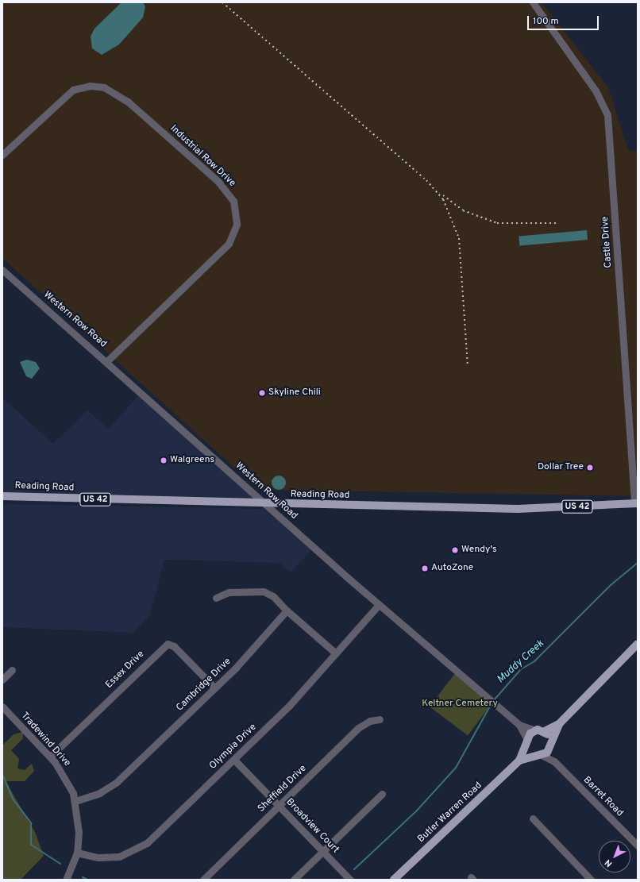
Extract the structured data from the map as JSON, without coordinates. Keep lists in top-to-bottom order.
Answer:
{
  "streets": {
    "main road": ["Reading Road", "US 42", "Butler Warren Road"],
    "street": [
      "Industrial Row Drive",
      "Castle Drive",
      "Western Row Road",
      "Essex Drive",
      "Cambridge Drive",
      "Tradewind Drive",
      "Olympia Drive",
      "Sheffield Drive",
      "Barret Road",
      "Broadview Court"
    ]
  },
  "crossings": [
    ["Industrial Row Drive", "Western Row Road"],
    ["Castle Drive", "Reading Road"],
    ["Western Row Road", "Reading Road"],
    ["Western Row Road", "Olympia Drive"],
    ["Western Row Road", "Butler Warren Road"],
    ["Essex Drive", "Cambridge Drive"],
    ["Essex Drive", "Tradewind Drive"],
    ["Cambridge Drive", "Tradewind Drive"],
    ["Tradewind Drive", "Olympia Drive"],
    ["Olympia Drive", "Broadview Court"],
    ["Sheffield Drive", "Broadview Court"],
    ["Barret Road", "Butler Warren Road"]
  ],
  "water": ["Muddy Creek"],
  "parks": ["Keltner Cemetery"],
  "places": [
    "Skyline Chili",
    "Walgreens",
    "Dollar Tree",
    "Wendy's",
    "AutoZone"
  ],
  "scale_bar": "100 m",
  "north": "bottom left"
}
